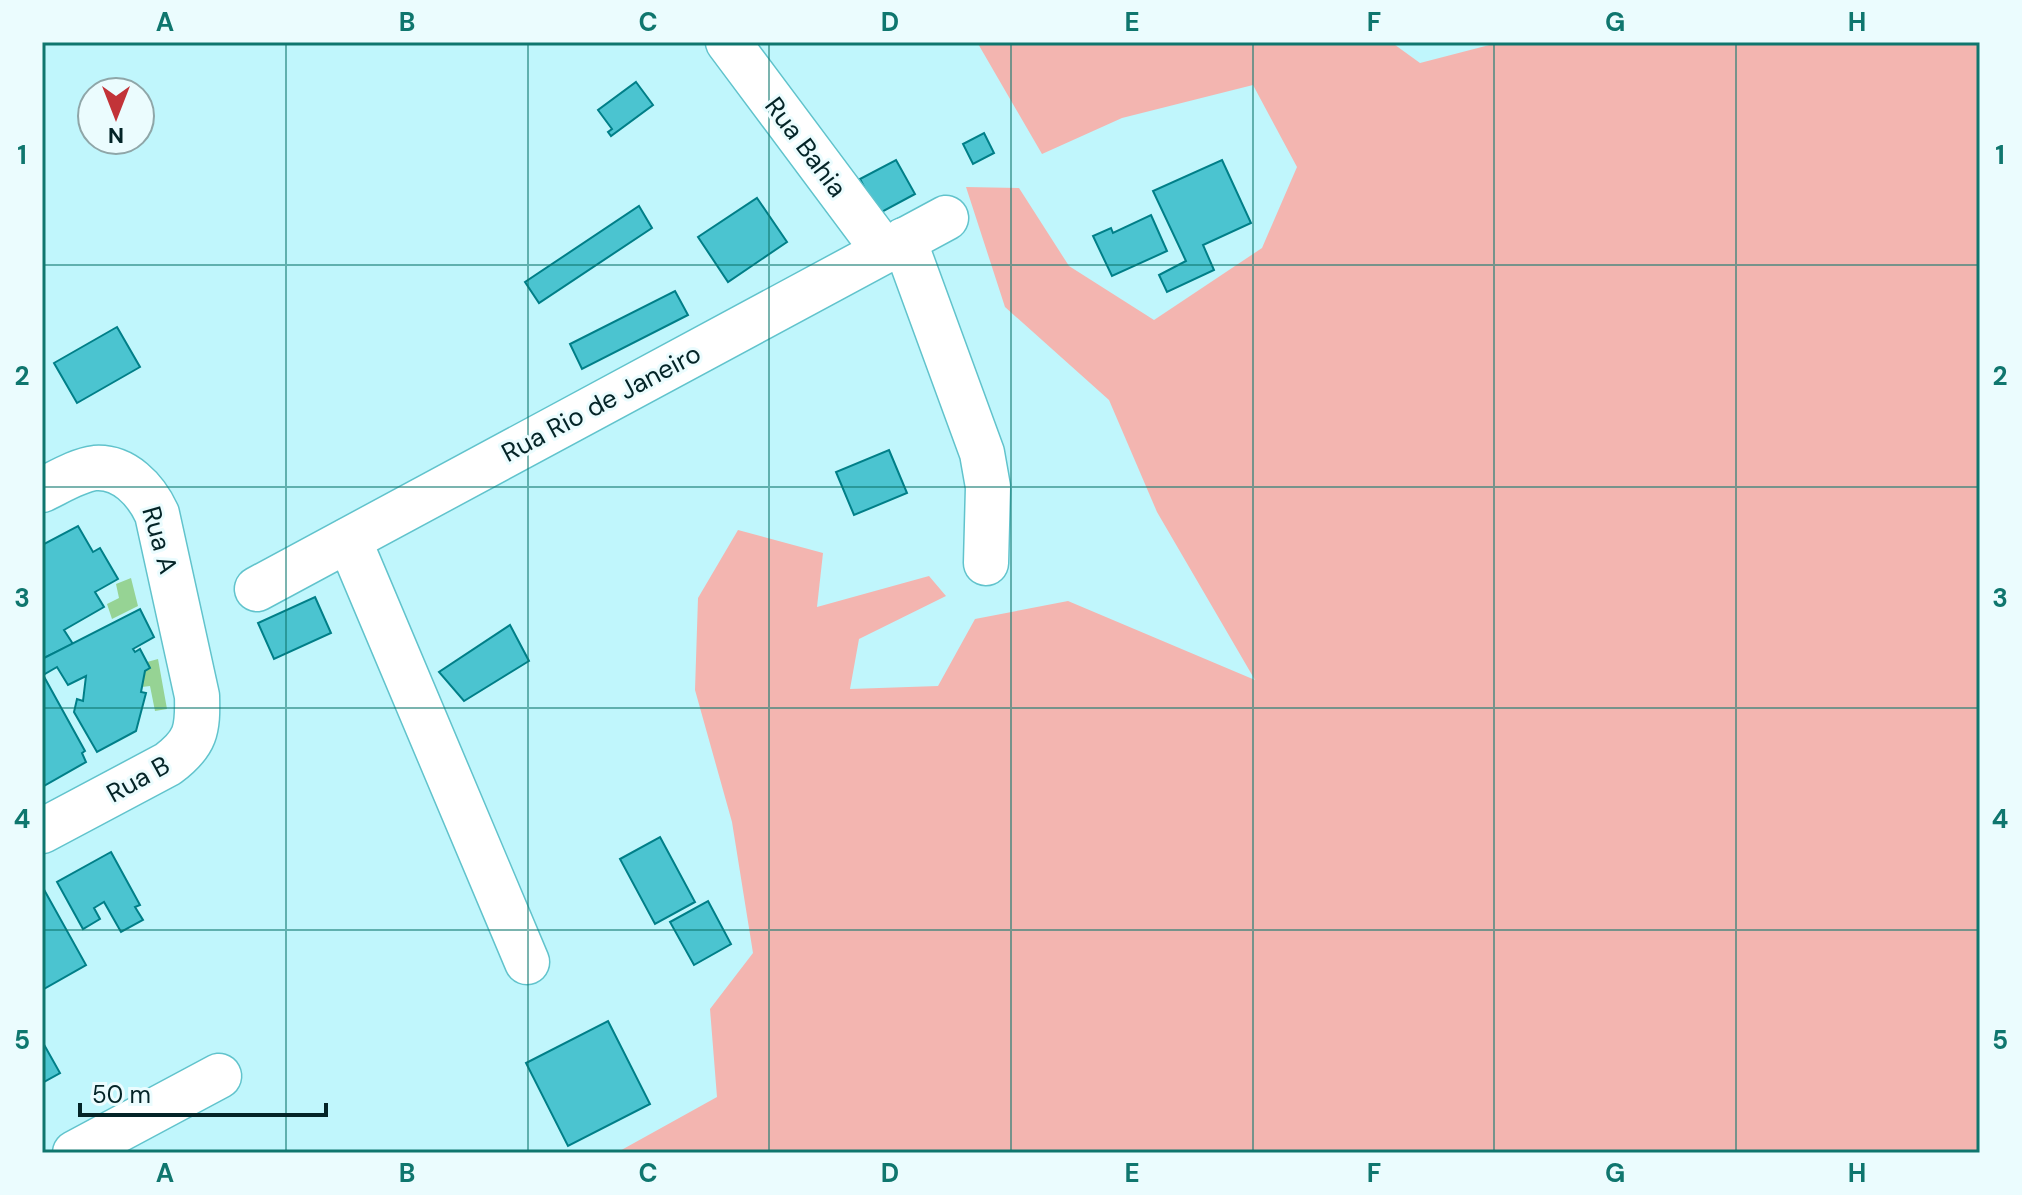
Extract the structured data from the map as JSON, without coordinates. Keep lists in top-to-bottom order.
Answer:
{
  "streets": {
    "street": [
      "Rua Bahia",
      "Rua Rio de Janeiro",
      "Rua A",
      "Rua B"
    ]
  },
  "crossings": [
    ["Rua Bahia", "Rua Rio de Janeiro"],
    ["Rua A", "Rua B"]
  ],
  "scale_bar": "50 m",
  "north": "bottom",
  "grid": {
    "columns": [
      "A",
      "B",
      "C",
      "D",
      "E",
      "F",
      "G",
      "H"
    ],
    "rows": [
      "1",
      "2",
      "3",
      "4",
      "5"
    ]
  }
}
